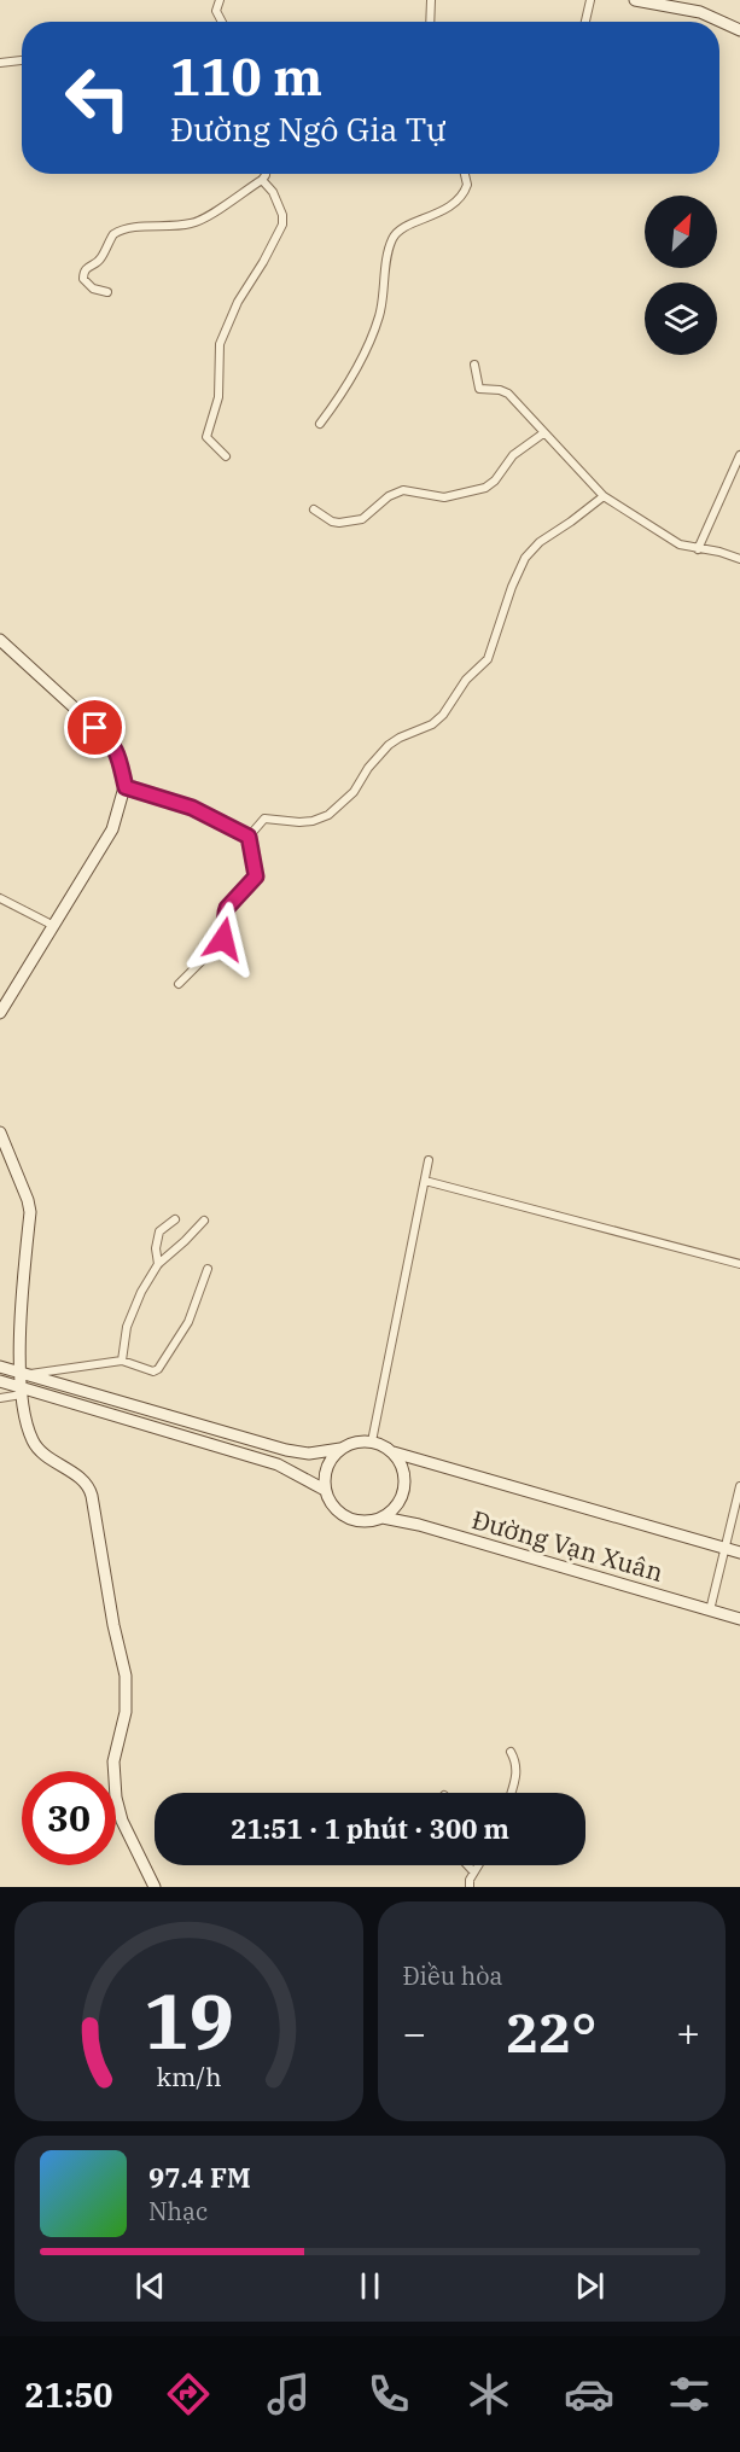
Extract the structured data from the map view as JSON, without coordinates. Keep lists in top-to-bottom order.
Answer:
{
  "streets": {
    "street": ["Đường Vạn Xuân"]
  },
  "north": "top right",
  "page": {
    "turn": ["110 m", "Đường Ngô Gia Tự"],
    "limit": "30",
    "trip": "21:51 · 1 phút · 300 m",
    "tile": "Điều hòa",
    "heat": ["−", "22°", "+"],
    "song": ["97.4 FM", "Nhạc"],
    "tabs": "21:50",
    "gauge": ["19", "km/h"]
  }
}
